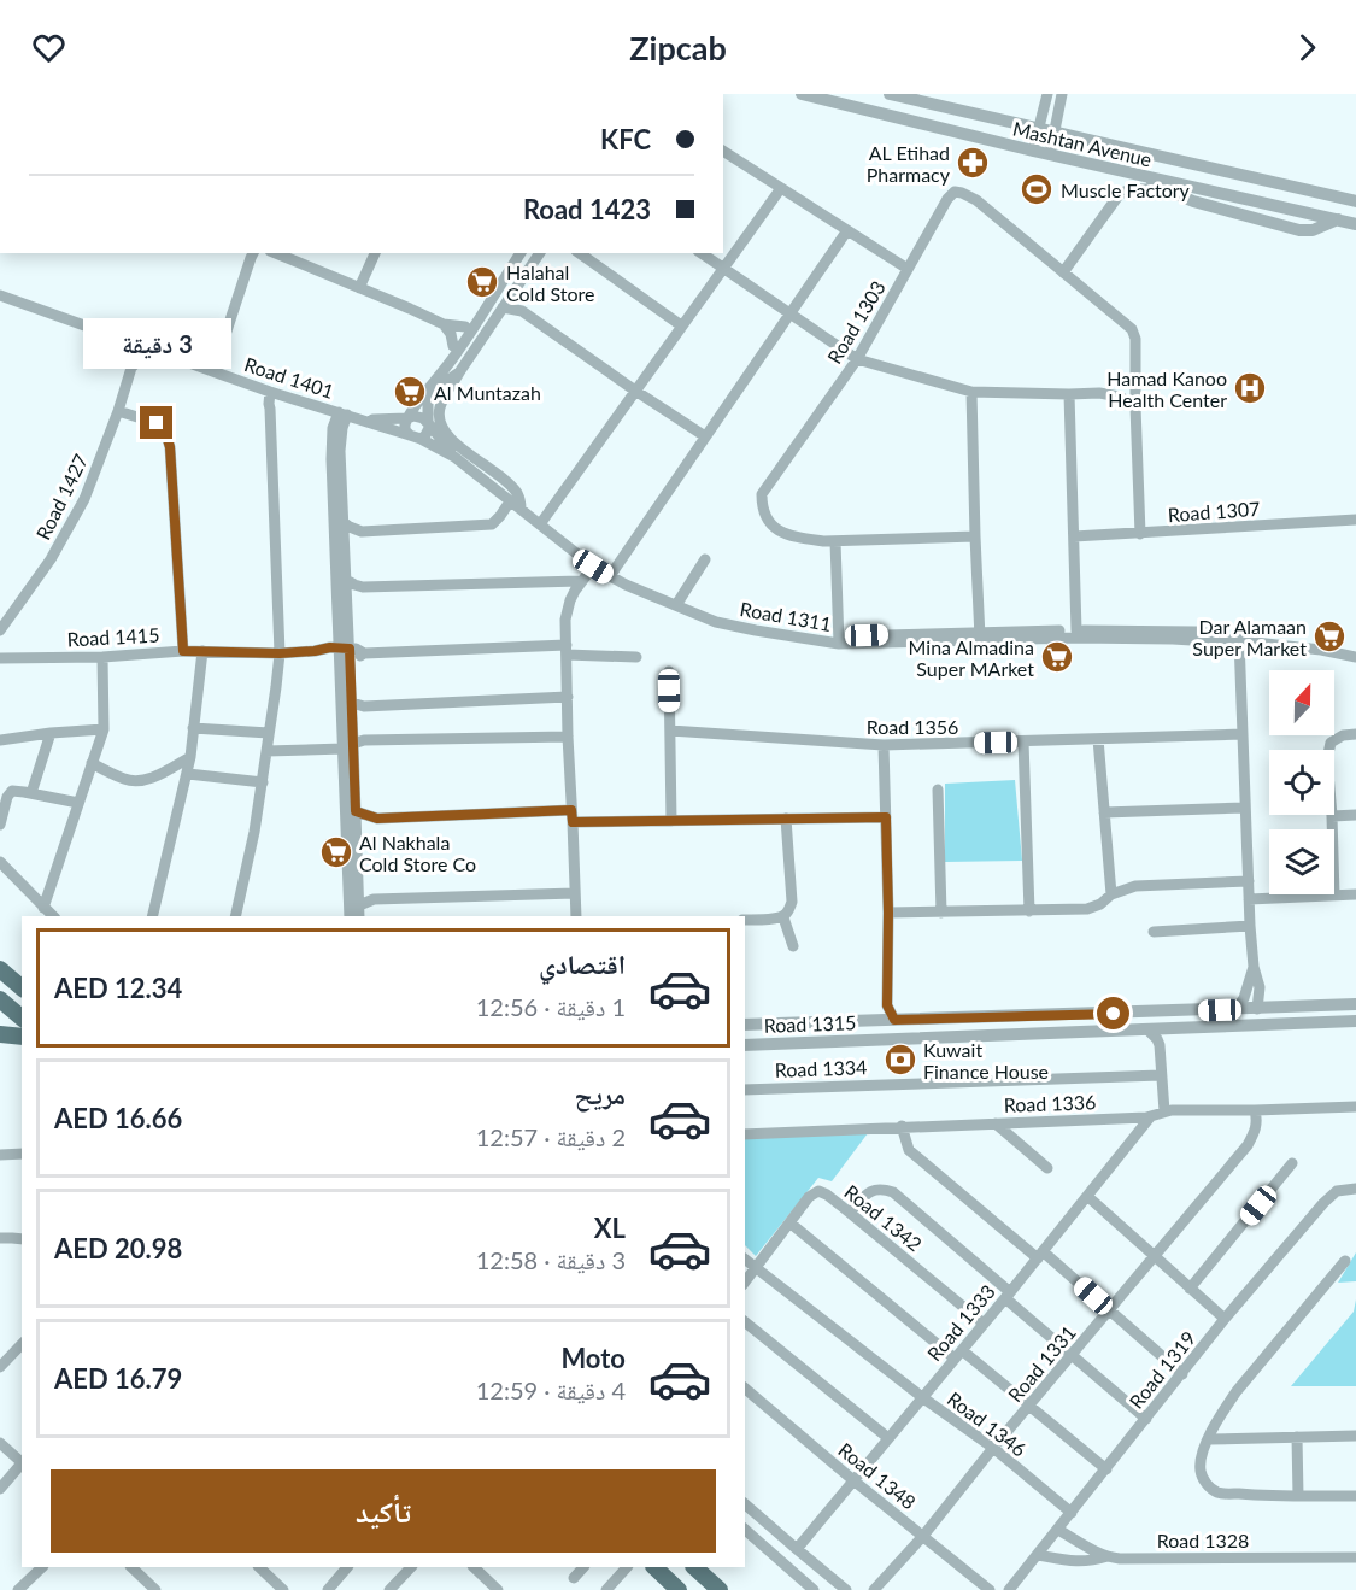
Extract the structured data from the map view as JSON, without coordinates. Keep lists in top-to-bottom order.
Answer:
{
  "streets": {
    "street": [
      "Mashtan Avenue",
      "Road 1303",
      "Road 1401",
      "Road 1427",
      "Road 1307",
      "Road 1311",
      "Road 1415",
      "Road 1356",
      "Road 1315",
      "Road 1334",
      "Road 1336",
      "Road 1342",
      "Road 1333",
      "Road 1331",
      "Road 1319",
      "Road 1346",
      "Road 1348",
      "Road 1328"
    ]
  },
  "crossings": [
    ["Road 1303", "Road 1307"],
    ["Road 1401", "Road 1427"],
    ["Road 1401", "Road 1311"],
    ["Road 1336", "Road 1333"],
    ["Road 1336", "Road 1331"],
    ["Road 1342", "Road 1333"],
    ["Road 1342", "Road 1346"],
    ["Road 1333", "Road 1346"],
    ["Road 1333", "Road 1348"],
    ["Road 1331", "Road 1346"],
    ["Road 1331", "Road 1348"],
    ["Road 1319", "Road 1346"],
    ["Road 1319", "Road 1328"]
  ],
  "places": {
    "pharmacy": ["AL Etihad Pharmacy"],
    "sports": ["Muscle Factory"],
    "supermarket": [
      "Halahal Cold Store",
      "Al Muntazah",
      "Dar Alamaan Super Market",
      "Mina Almadina Super MArket",
      "Al Nakhala Cold Store Co"
    ],
    "hospital": ["Hamad Kanoo Health Center"],
    "bank": ["Kuwait Finance House"]
  },
  "north": "top",
  "page": {
    "header": "Zipcab",
    "banner": ["KFC", "Road 1423"],
    "bubble": "3 دقيقة",
    "list": [
      {
        "name": "اقتصادي",
        "note": "1 دقيقة · 12:56",
        "value": "AED 12.34"
      },
      {
        "name": "مريح",
        "note": "2 دقيقة · 12:57",
        "value": "AED 16.66"
      },
      {
        "name": "XL",
        "note": "3 دقيقة · 12:58",
        "value": "AED 20.98"
      },
      {
        "name": "Moto",
        "note": "4 دقيقة · 12:59",
        "value": "AED 16.79"
      }
    ],
    "buttons": "تأكيد"
  }
}
